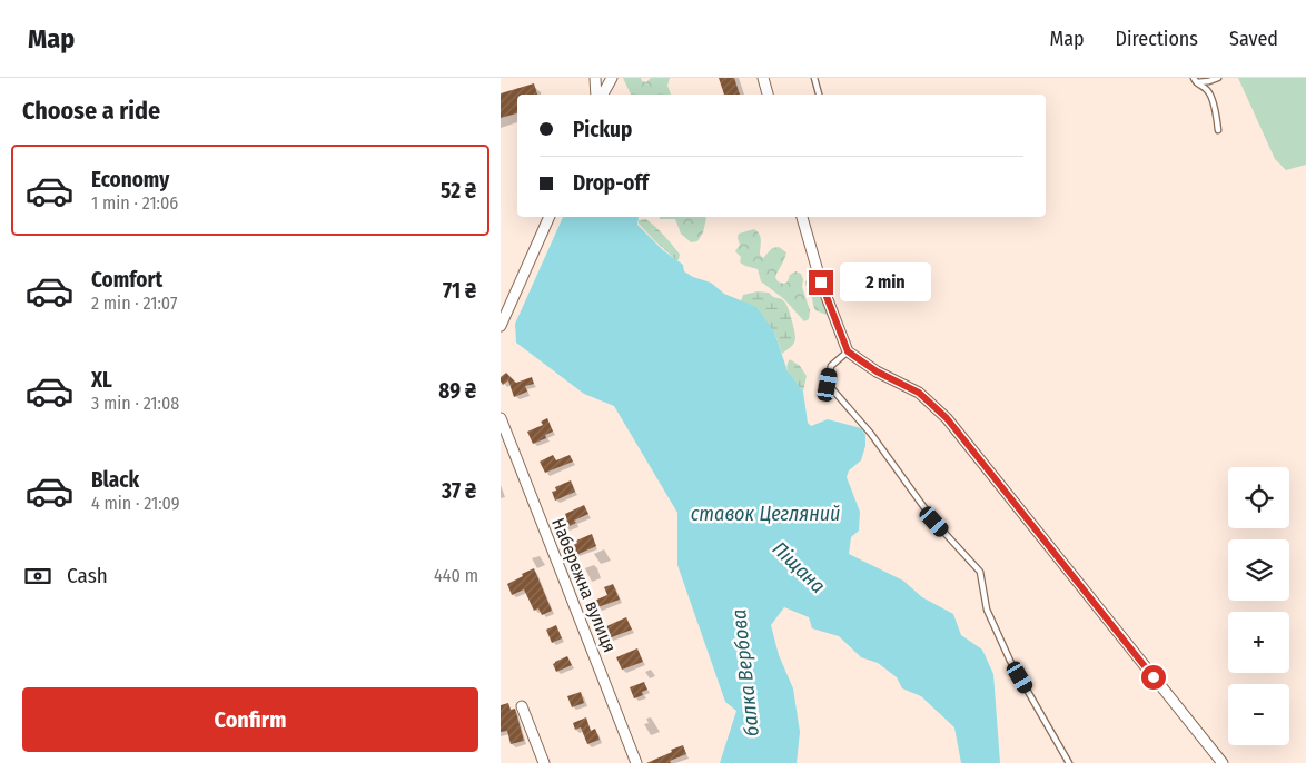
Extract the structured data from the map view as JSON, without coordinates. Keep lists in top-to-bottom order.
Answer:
{
  "streets": {
    "street": ["Набережна вулиця"]
  },
  "water": ["ставок Цегляний", "Піщана", "балка Вербова"],
  "page": {
    "header": "Map",
    "nav": ["Map", "Directions", "Saved"],
    "heading": "Choose a ride",
    "banner": ["Pickup", "Drop-off"],
    "list": [
      {
        "name": "Economy",
        "note": "1 min · 21:06",
        "value": "52 ₴"
      },
      {
        "name": "Comfort",
        "note": "2 min · 21:07",
        "value": "71 ₴"
      },
      {
        "name": "XL",
        "note": "3 min · 21:08",
        "value": "89 ₴"
      },
      {
        "name": "Black",
        "note": "4 min · 21:09",
        "value": "37 ₴"
      }
    ],
    "bubble": "2 min",
    "map_buttons": ["+", "−"],
    "pay": ["Cash", "440 m"],
    "buttons": "Confirm"
  }
}
